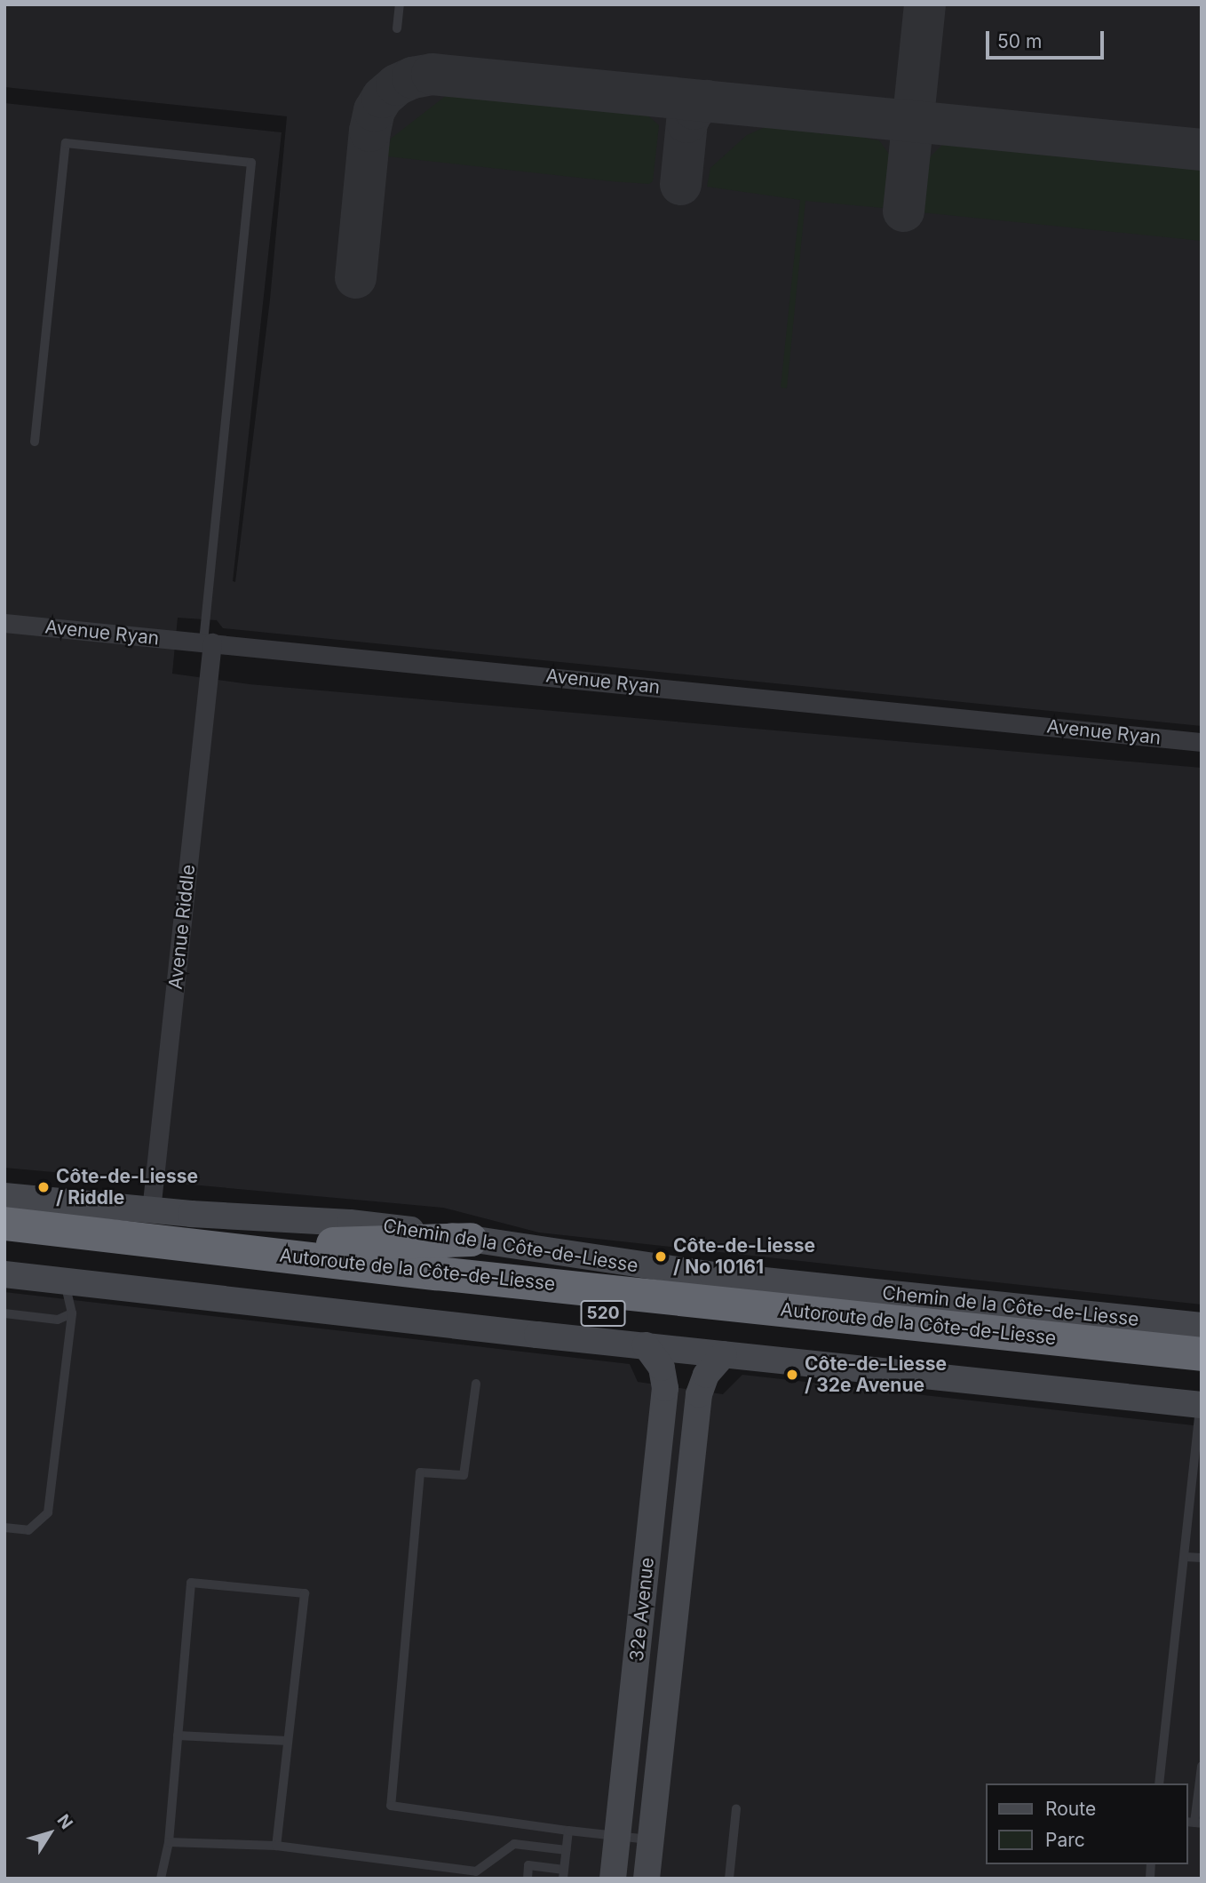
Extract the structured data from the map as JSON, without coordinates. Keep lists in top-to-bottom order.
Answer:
{
  "streets": {
    "highway": ["Autoroute de la Côte-de-Liesse", "520"],
    "main road": ["Chemin de la Côte-de-Liesse", "32e Avenue"],
    "street": ["Avenue Ryan", "Avenue Riddle"]
  },
  "crossings": [
    ["Avenue Ryan", "Avenue Riddle"],
    ["Avenue Riddle", "Chemin de la Côte-de-Liesse"]
  ],
  "places": ["Côte-de-Liesse / Riddle", "Côte-de-Liesse / No 10161", "Côte-de-Liesse / 32e Avenue"],
  "legend": ["Route", "Parc"],
  "scale_bar": "50 m",
  "north": "top right"
}
